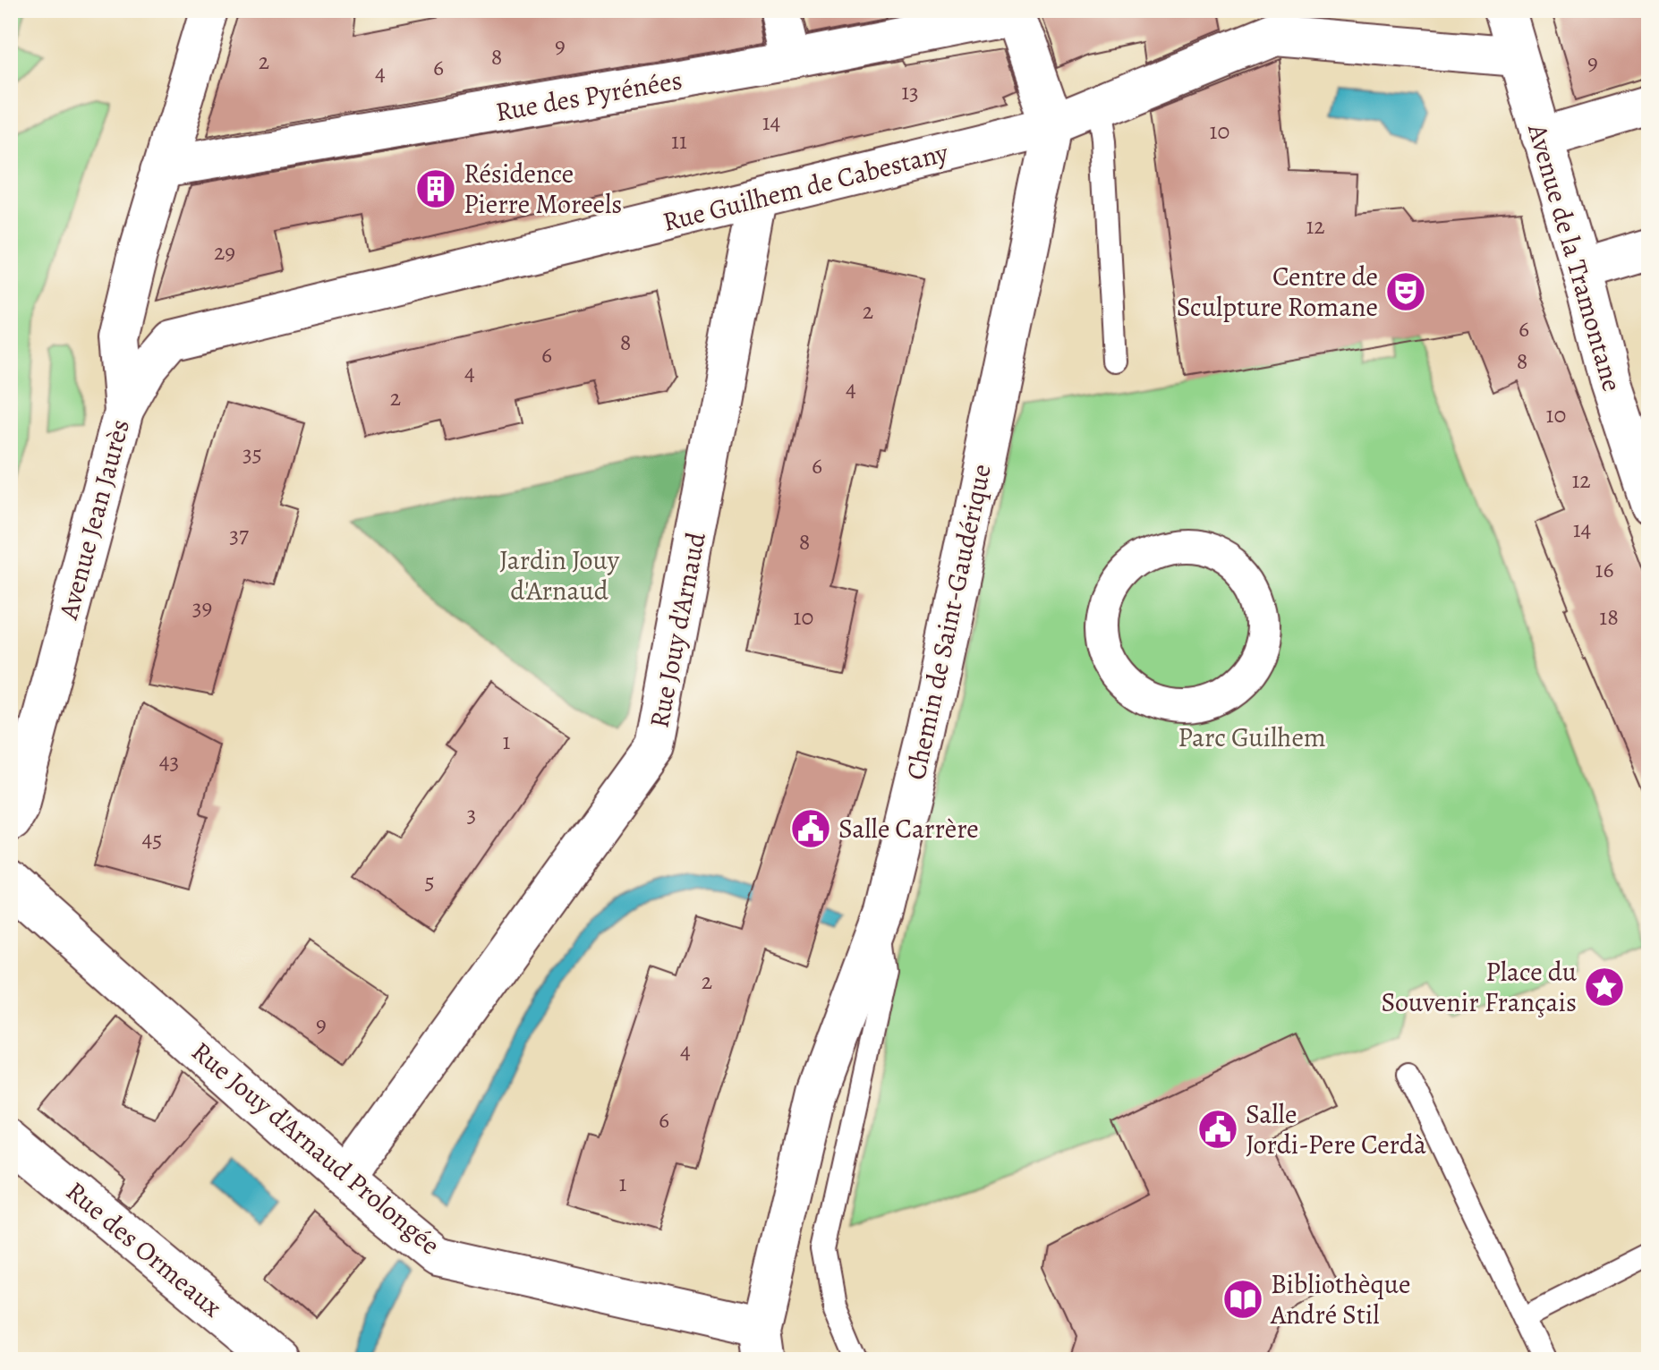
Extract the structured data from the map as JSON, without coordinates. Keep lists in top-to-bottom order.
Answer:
{
  "streets": {
    "street": [
      "Rue des Pyrénées",
      "Rue Guilhem de Cabestany",
      "Avenue de la Tramontane",
      "Avenue Jean Jaurès",
      "Chemin de Saint-Gaudérique",
      "Rue Jouy d'Arnaud",
      "Rue Jouy d'Arnaud Prolongée",
      "Rue des Ormeaux"
    ]
  },
  "crossings": [
    ["Rue des Pyrénées", "Avenue Jean Jaurès"],
    ["Rue Guilhem de Cabestany", "Avenue de la Tramontane"],
    ["Rue Guilhem de Cabestany", "Avenue Jean Jaurès"],
    ["Rue Guilhem de Cabestany", "Chemin de Saint-Gaudérique"],
    ["Rue Guilhem de Cabestany", "Rue Jouy d'Arnaud"],
    ["Chemin de Saint-Gaudérique", "Rue Jouy d'Arnaud Prolongée"],
    ["Rue Jouy d'Arnaud", "Rue Jouy d'Arnaud Prolongée"]
  ],
  "parks": ["Jardin Jouy d'Arnaud", "Parc Guilhem"],
  "places": {
    "building": ["Résidence Pierre Moreels"],
    "theatre": ["Centre de Sculpture Romane"],
    "public building": ["Salle Carrère", "Salle Jordi-Pere Cerdà"],
    "place": ["Place du Souvenir Français"],
    "library": ["Bibliothèque André Stil"]
  },
  "house_numbers": [
    "9",
    "8",
    "2",
    "9",
    "6",
    "4",
    "13",
    "14",
    "10",
    "11",
    "12",
    "29",
    "2",
    "6",
    "8",
    "6",
    "8",
    "4",
    "4",
    "2",
    "10",
    "35",
    "6",
    "12",
    "14",
    "37",
    "8",
    "16",
    "39",
    "10",
    "18",
    "1",
    "43",
    "3",
    "45",
    "5",
    "2",
    "9",
    "4",
    "6",
    "1"
  ]
}
